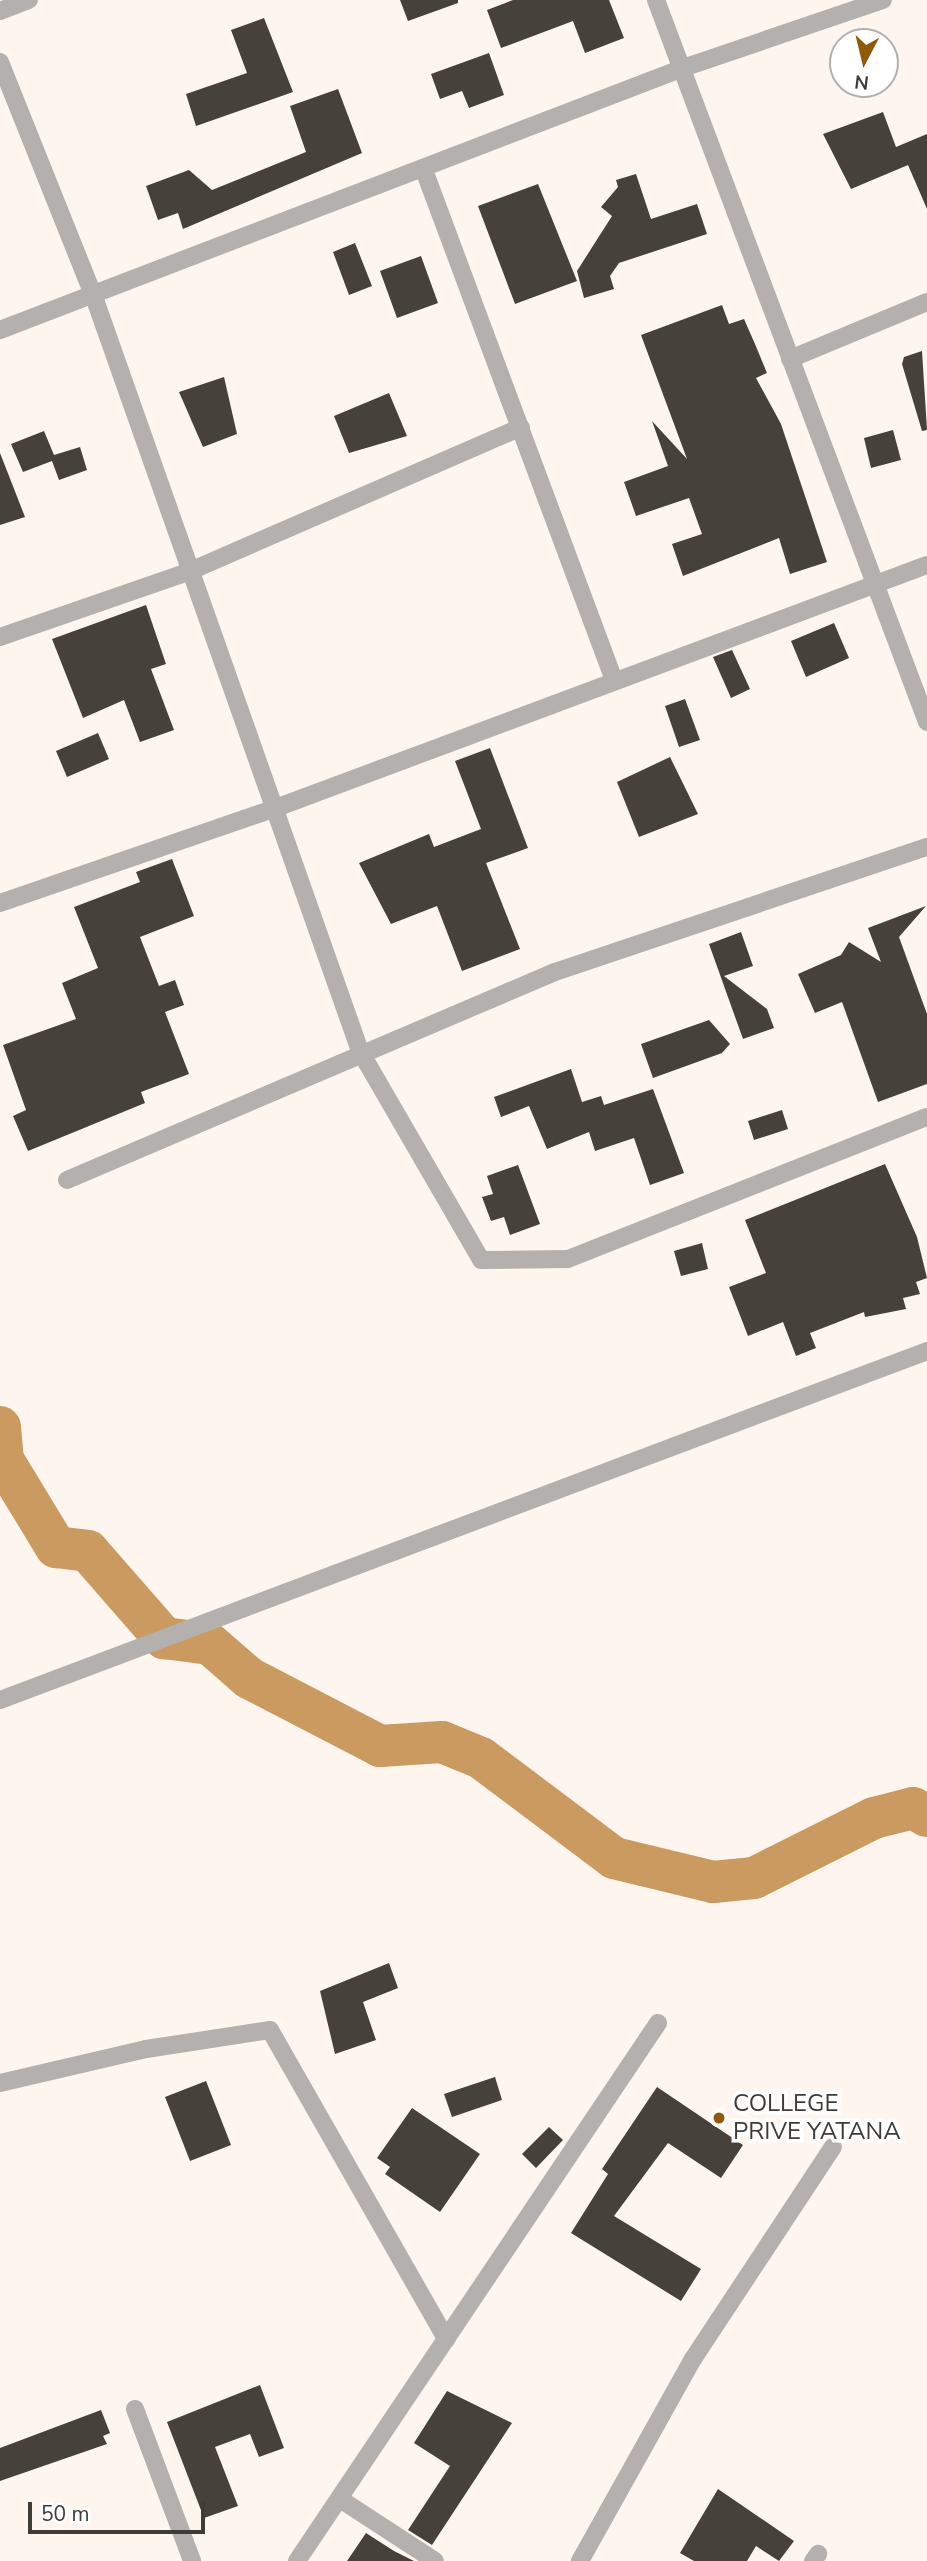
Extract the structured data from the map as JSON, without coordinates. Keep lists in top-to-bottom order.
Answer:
{
  "places": ["COLLEGE PRIVE YATANA"],
  "scale_bar": "50 m",
  "north": "bottom"
}
